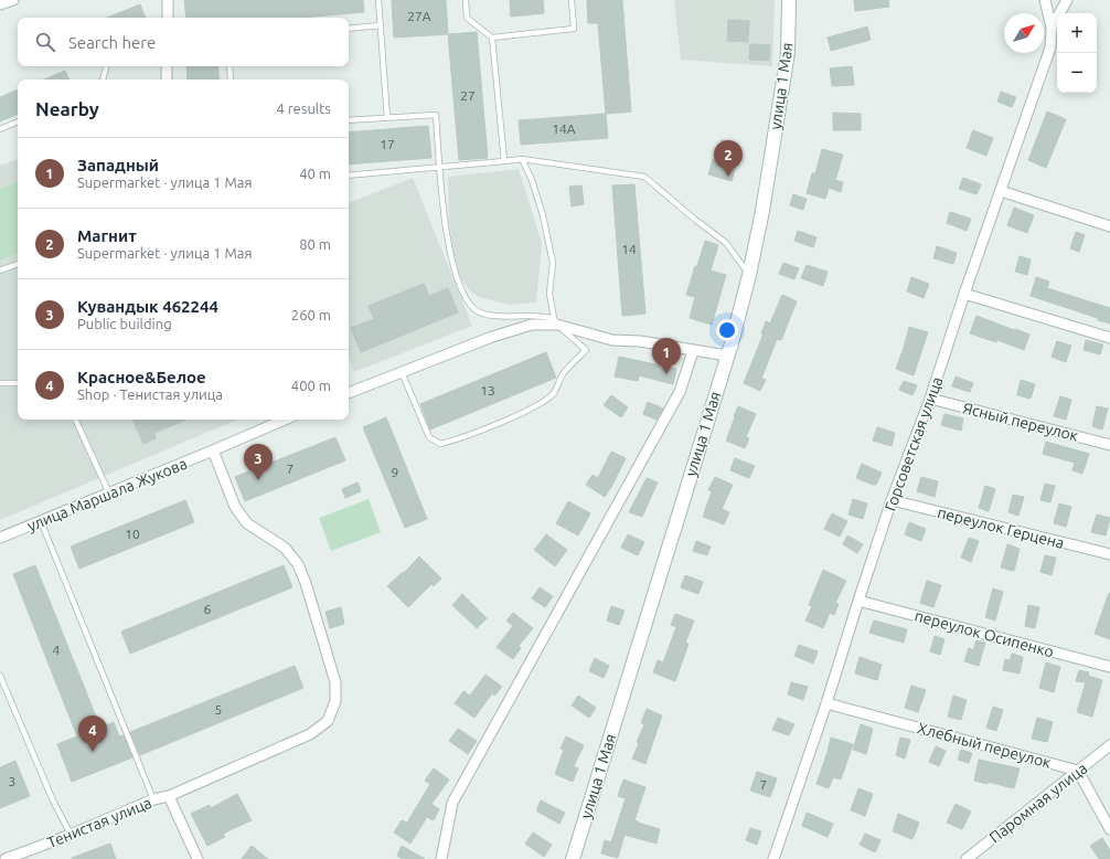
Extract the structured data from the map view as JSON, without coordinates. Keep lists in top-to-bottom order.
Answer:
{
  "streets": {
    "main road": ["улица 1 Мая"],
    "street": [
      "Ясный переулок",
      "Горсоветская улица",
      "улица Маршала Жукова",
      "переулок Герцена",
      "переулок Осипенко",
      "Хлебный переулок",
      "Паромная улица",
      "Тенистая улица"
    ]
  },
  "crossings": [
    ["Ясный переулок", "Горсоветская улица"],
    ["Горсоветская улица", "переулок Герцена"],
    ["Горсоветская улица", "переулок Осипенко"],
    ["Горсоветская улица", "Хлебный переулок"],
    ["Хлебный переулок", "Паромная улица"]
  ],
  "house_numbers": [
    "27А",
    "27",
    "14А",
    "17",
    "14",
    "13",
    "7",
    "9",
    "10",
    "6",
    "4",
    "5",
    "3",
    "7"
  ],
  "north": "top right",
  "page": {
    "map_buttons": ["+", "−"],
    "search": "Search here",
    "heading": ["Nearby", "4 results"],
    "list": [
      {
        "mark": "1",
        "name": "Западный",
        "note": "Supermarket · улица 1 Мая",
        "value": "40 m"
      },
      {
        "mark": "2",
        "name": "Магнит",
        "note": "Supermarket · улица 1 Мая",
        "value": "80 m"
      },
      {
        "mark": "3",
        "name": "Кувандык 462244",
        "note": "Public building",
        "value": "260 m"
      },
      {
        "mark": "4",
        "name": "Красное&Белое",
        "note": "Shop · Тенистая улица",
        "value": "400 m"
      }
    ],
    "pins": [
      "2",
      "1",
      "3",
      "4"
    ]
  }
}
